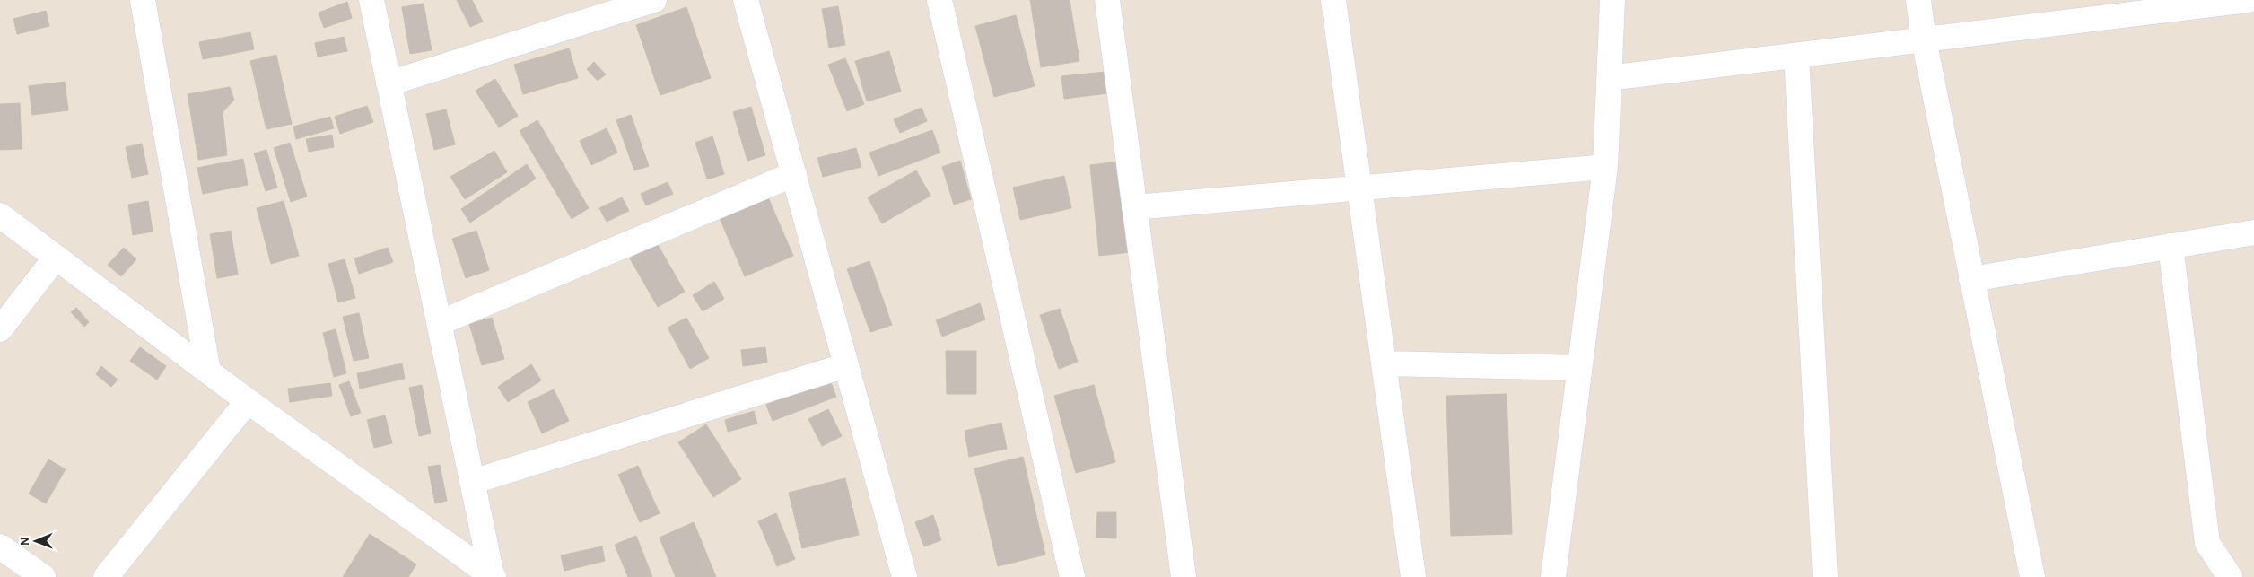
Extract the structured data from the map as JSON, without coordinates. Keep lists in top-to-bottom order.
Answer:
{
  "north": "left"
}
